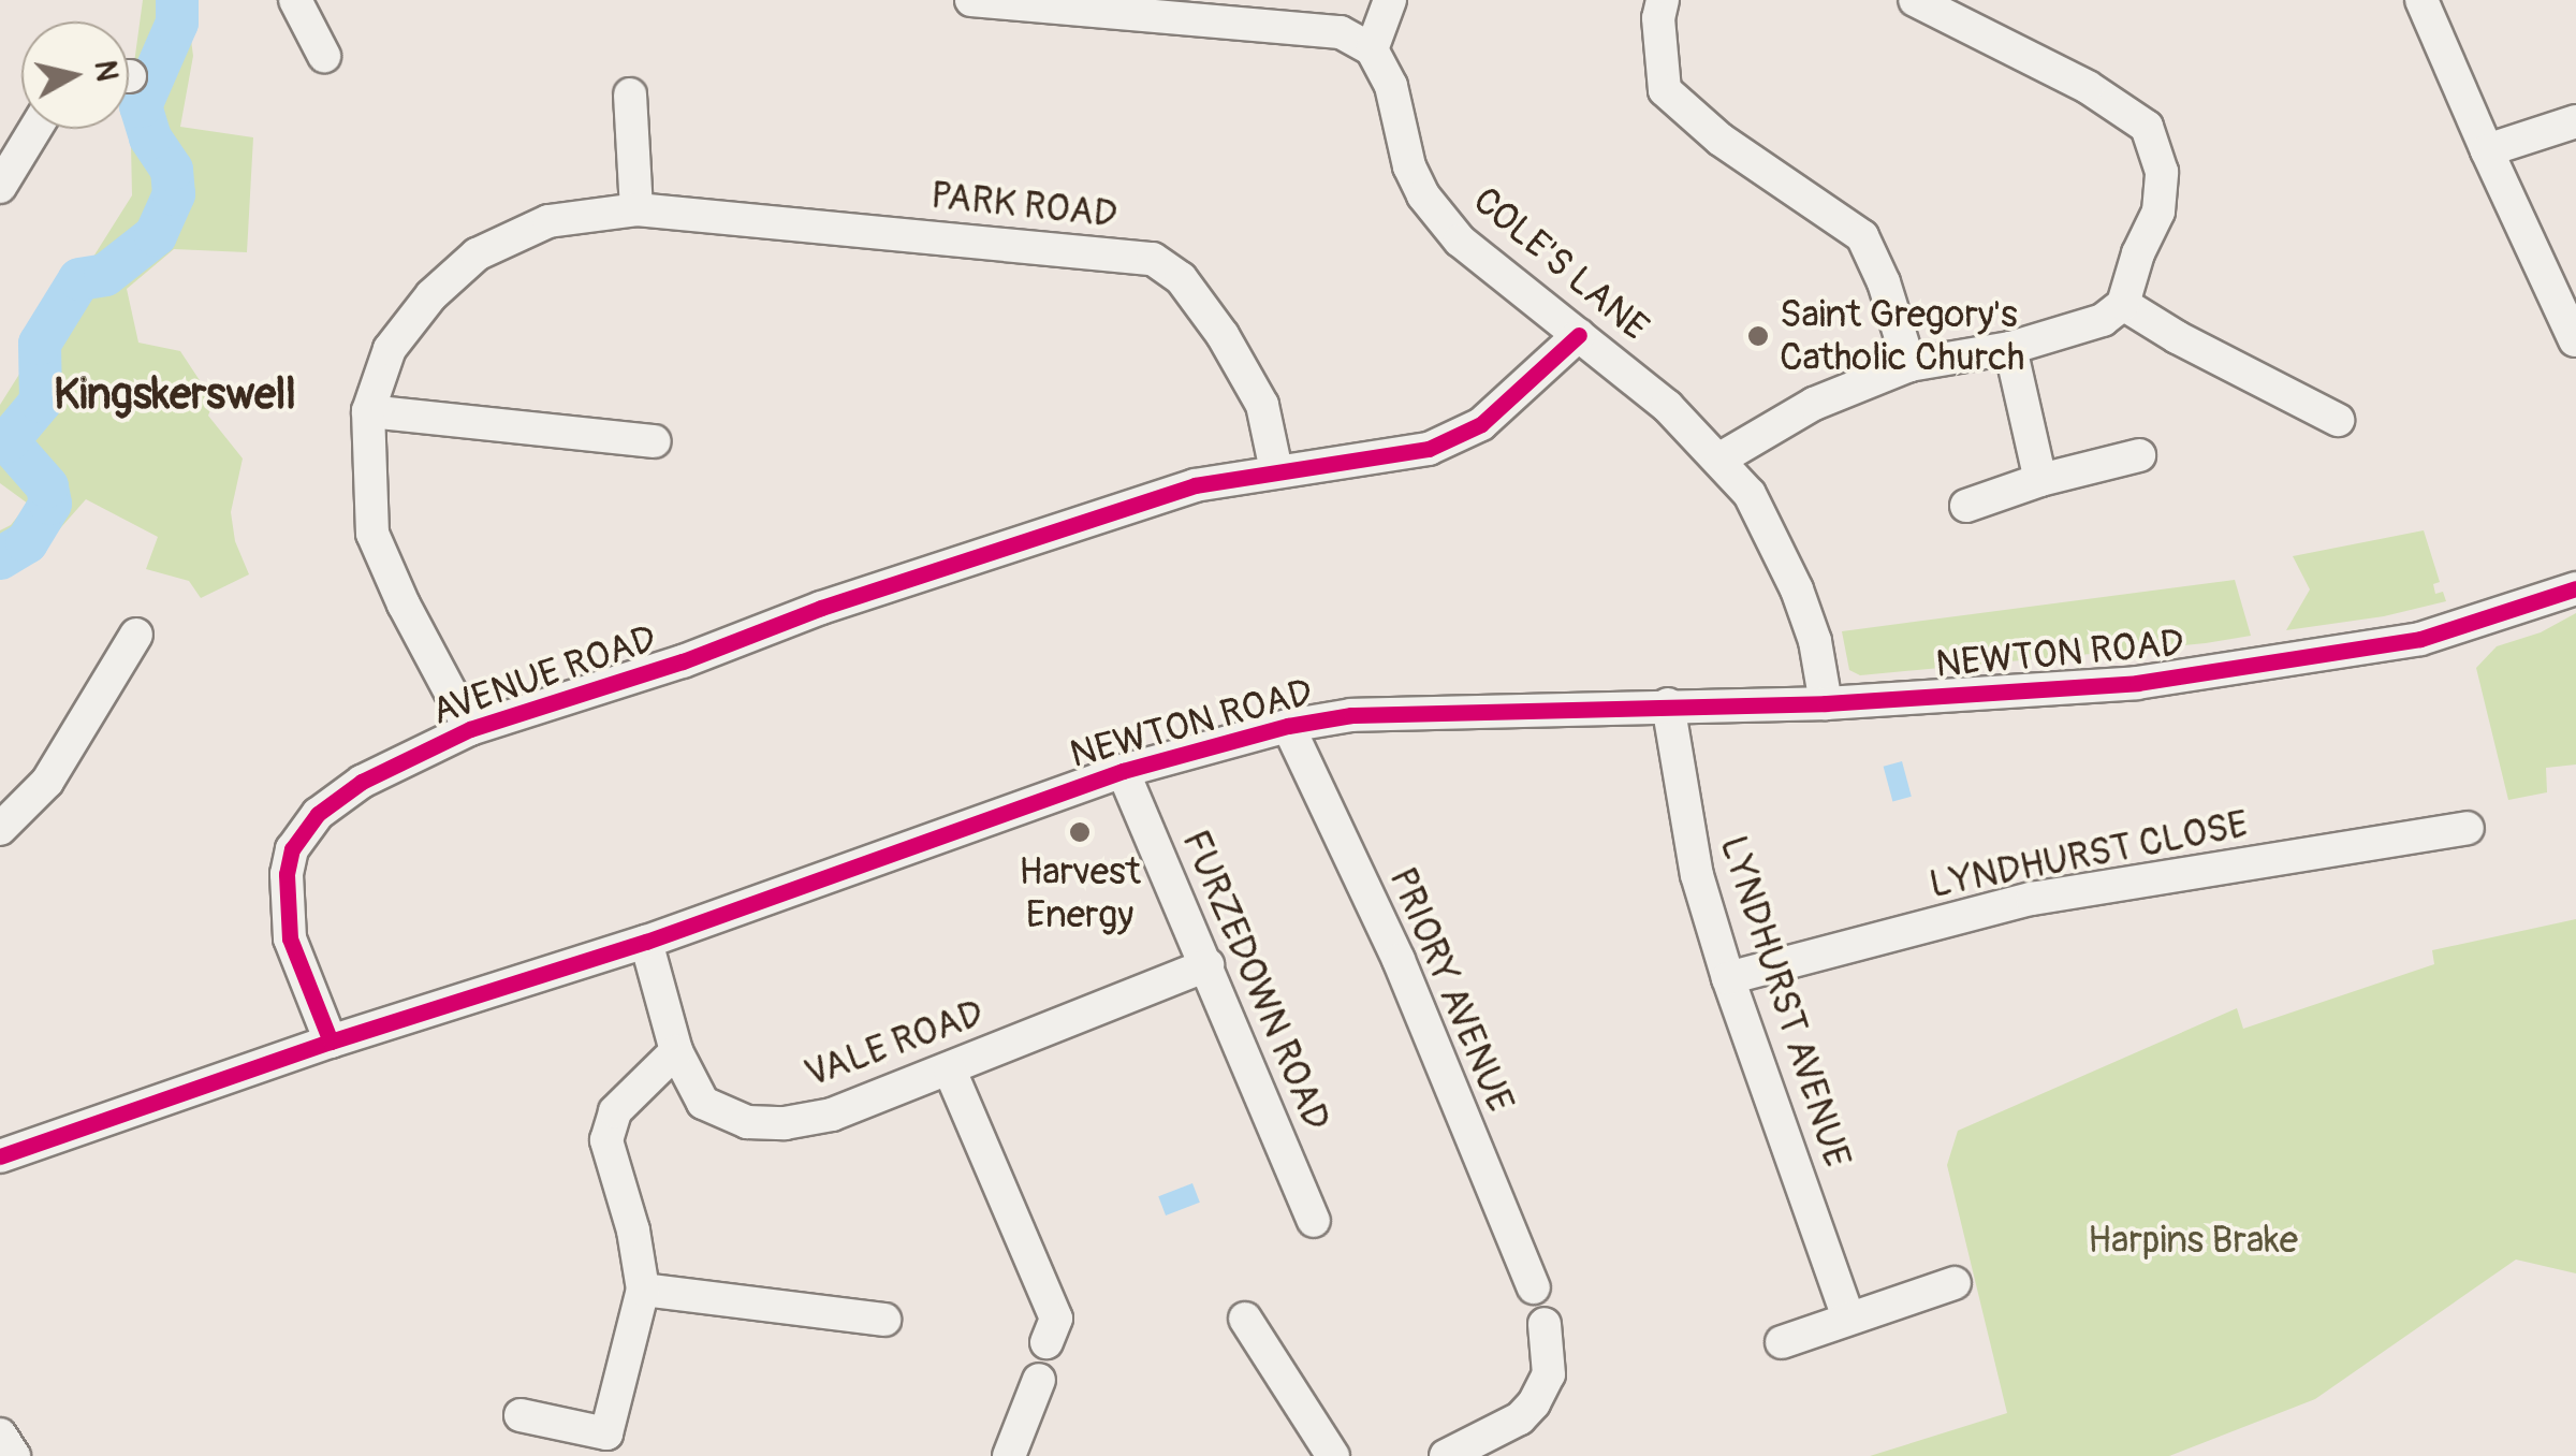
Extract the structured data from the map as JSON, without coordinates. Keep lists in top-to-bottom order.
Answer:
{
  "streets": {
    "street": [
      "PARK ROAD",
      "COLE'S LANE",
      "NEWTON ROAD",
      "AVENUE ROAD",
      "LYNDHURST CLOSE",
      "FURZEDOWN ROAD",
      "PRIORY AVENUE",
      "LYNDHURST AVENUE",
      "VALE ROAD"
    ]
  },
  "crossings": [
    ["PARK ROAD", "AVENUE ROAD"],
    ["COLE'S LANE", "NEWTON ROAD"],
    ["COLE'S LANE", "AVENUE ROAD"],
    ["NEWTON ROAD", "AVENUE ROAD"],
    ["NEWTON ROAD", "FURZEDOWN ROAD"],
    ["NEWTON ROAD", "PRIORY AVENUE"],
    ["NEWTON ROAD", "LYNDHURST AVENUE"],
    ["NEWTON ROAD", "VALE ROAD"],
    ["LYNDHURST CLOSE", "LYNDHURST AVENUE"],
    ["FURZEDOWN ROAD", "VALE ROAD"]
  ],
  "districts": ["Kingskerswell"],
  "parks": ["Harpins Brake"],
  "places": ["Saint Gregory's Catholic Church", "Harvest Energy"],
  "north": "right"
}
